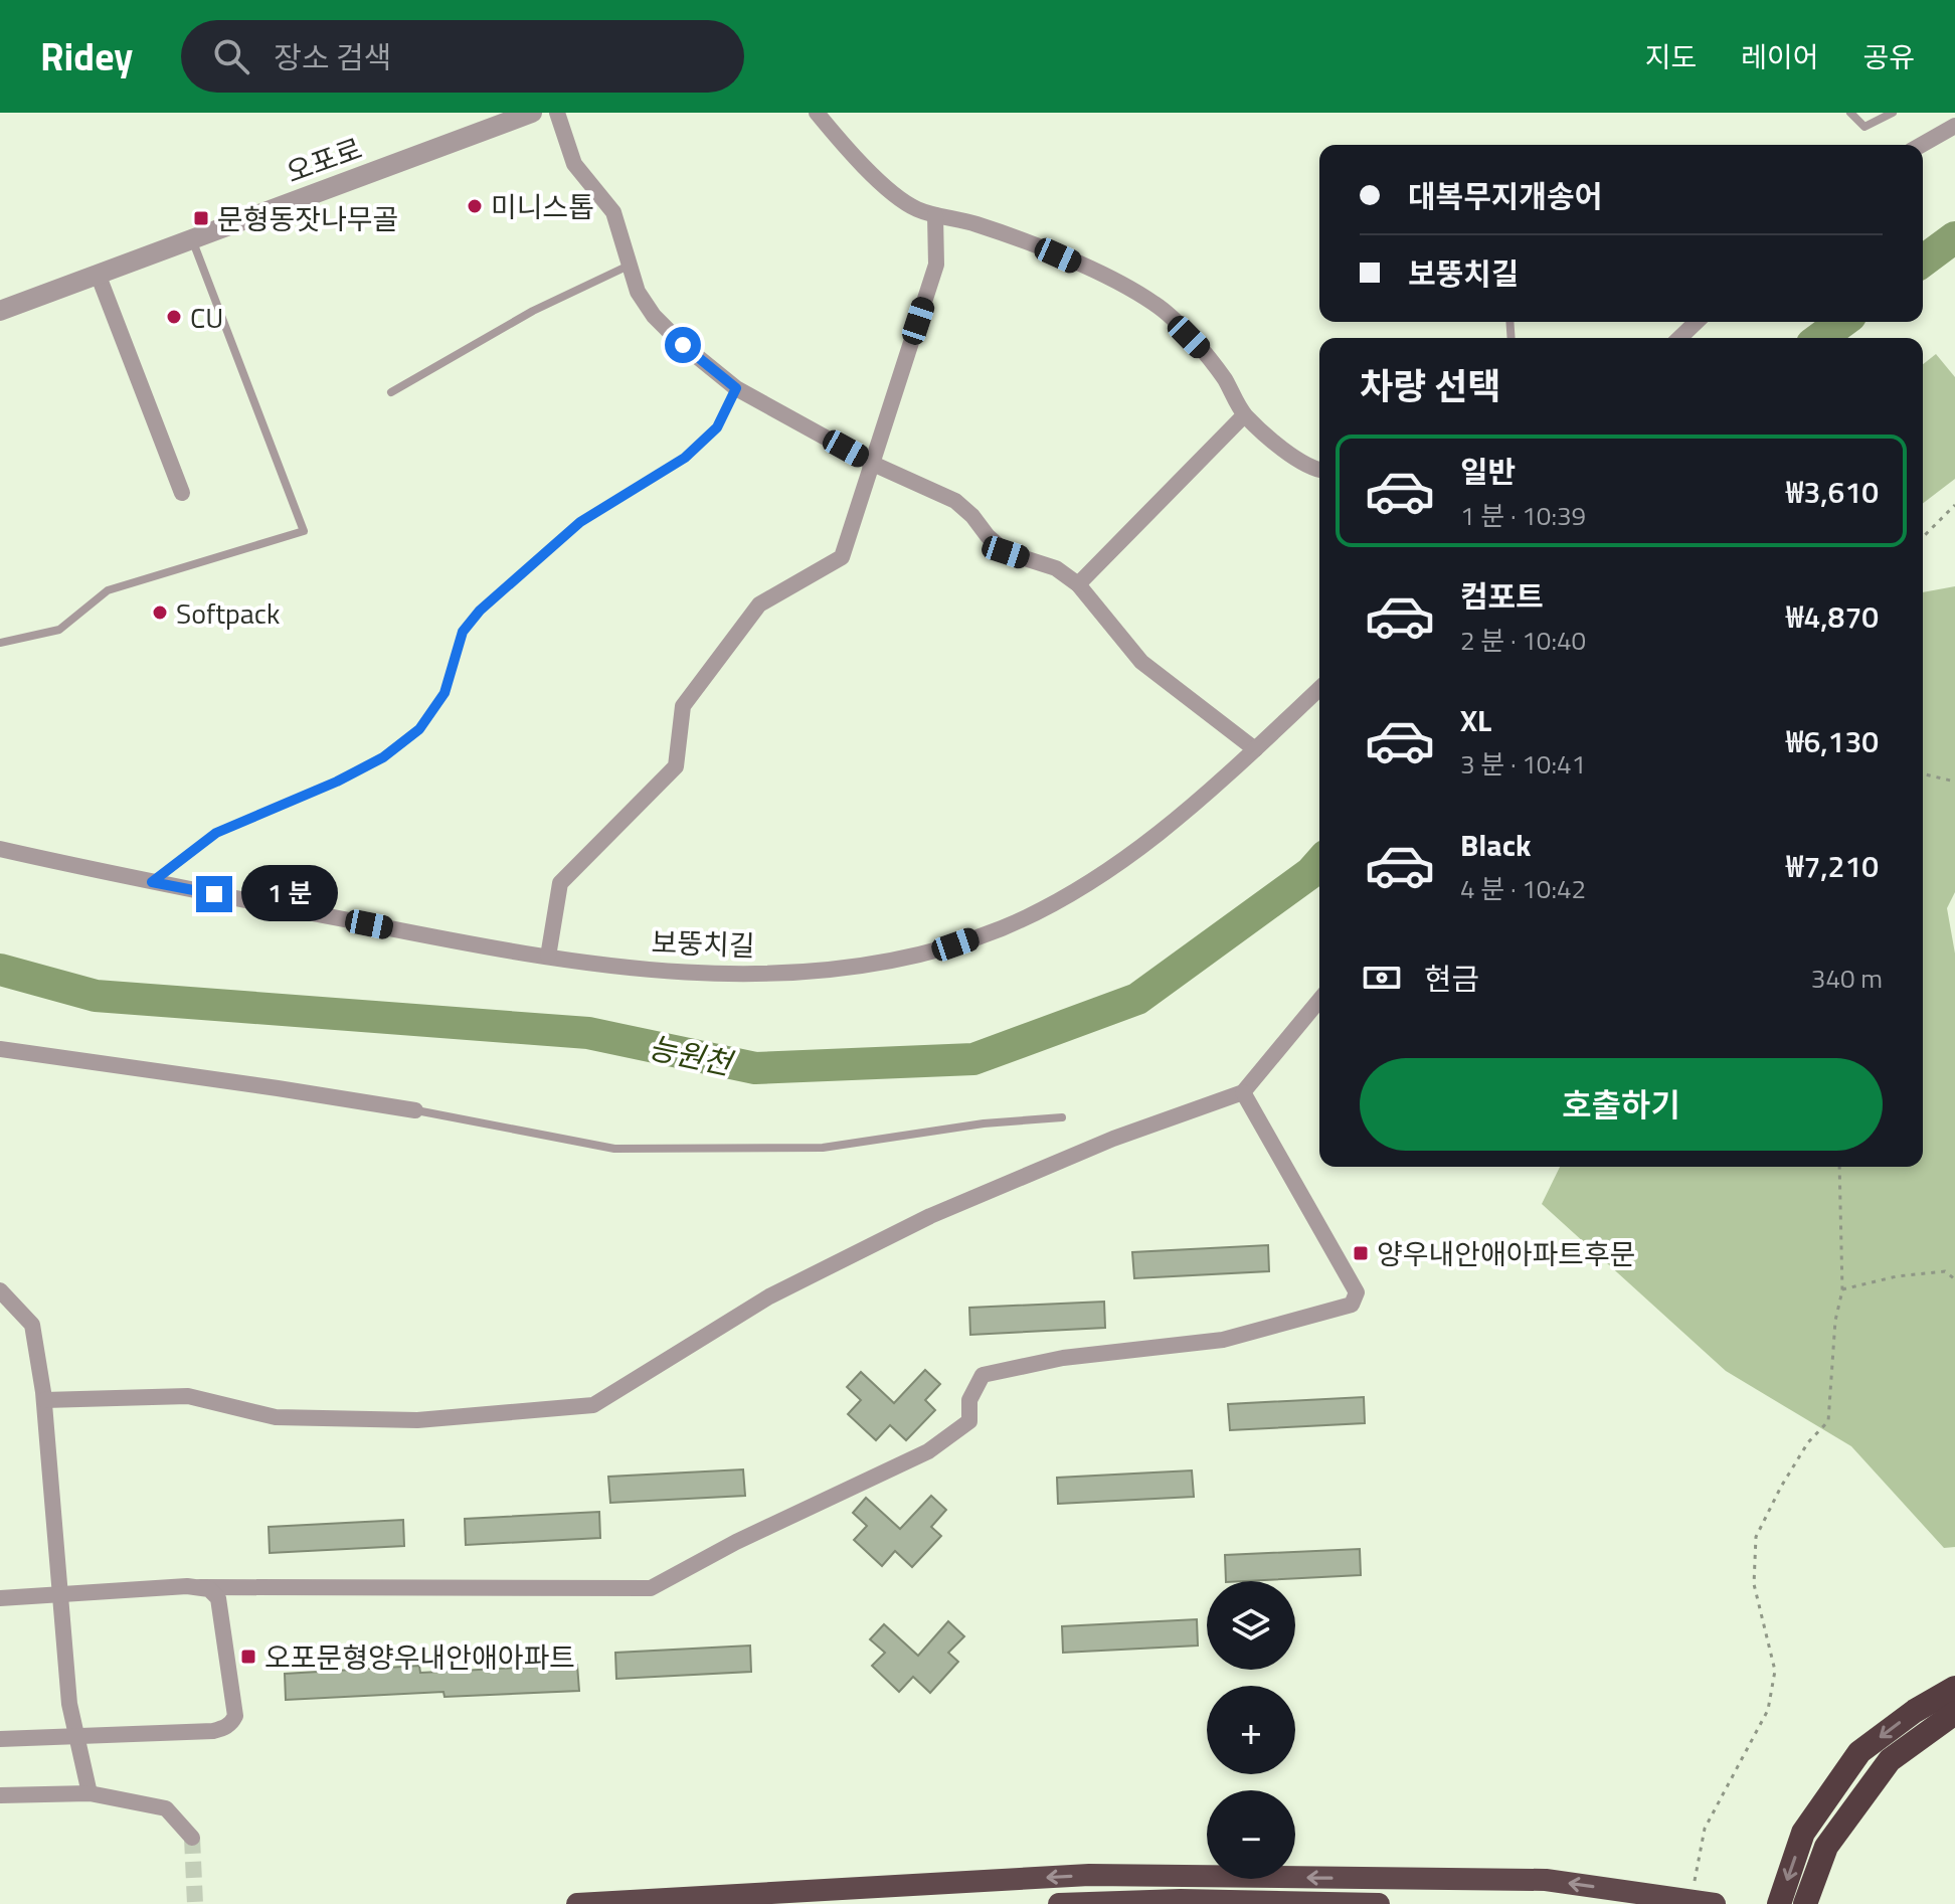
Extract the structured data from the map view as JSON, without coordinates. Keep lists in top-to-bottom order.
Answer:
{
  "streets": {
    "street": ["오포로", "보뚱치길"]
  },
  "water": ["능원천"],
  "places": {
    "other": ["미니스톱", "CU", "Softpack"],
    "transit": ["문형동잣나무골", "양우내안애아파트후문", "오포문형양우내안애아파트"]
  },
  "page": {
    "header": "Ridey",
    "search": "장소 검색",
    "nav": ["지도", "레이어", "공유"],
    "banner": ["대복무지개송어", "보뚱치길"],
    "heading": "차량 선택",
    "list": [
      {
        "name": "일반",
        "note": "1 분 · 10:39",
        "value": "₩3,610"
      },
      {
        "name": "컴포트",
        "note": "2 분 · 10:40",
        "value": "₩4,870"
      },
      {
        "name": "XL",
        "note": "3 분 · 10:41",
        "value": "₩6,130"
      },
      {
        "name": "Black",
        "note": "4 분 · 10:42",
        "value": "₩7,210"
      }
    ],
    "bubble": "1 분",
    "pay": ["현금", "340 m"],
    "buttons": "호출하기",
    "map_buttons": ["+", "−"]
  }
}
